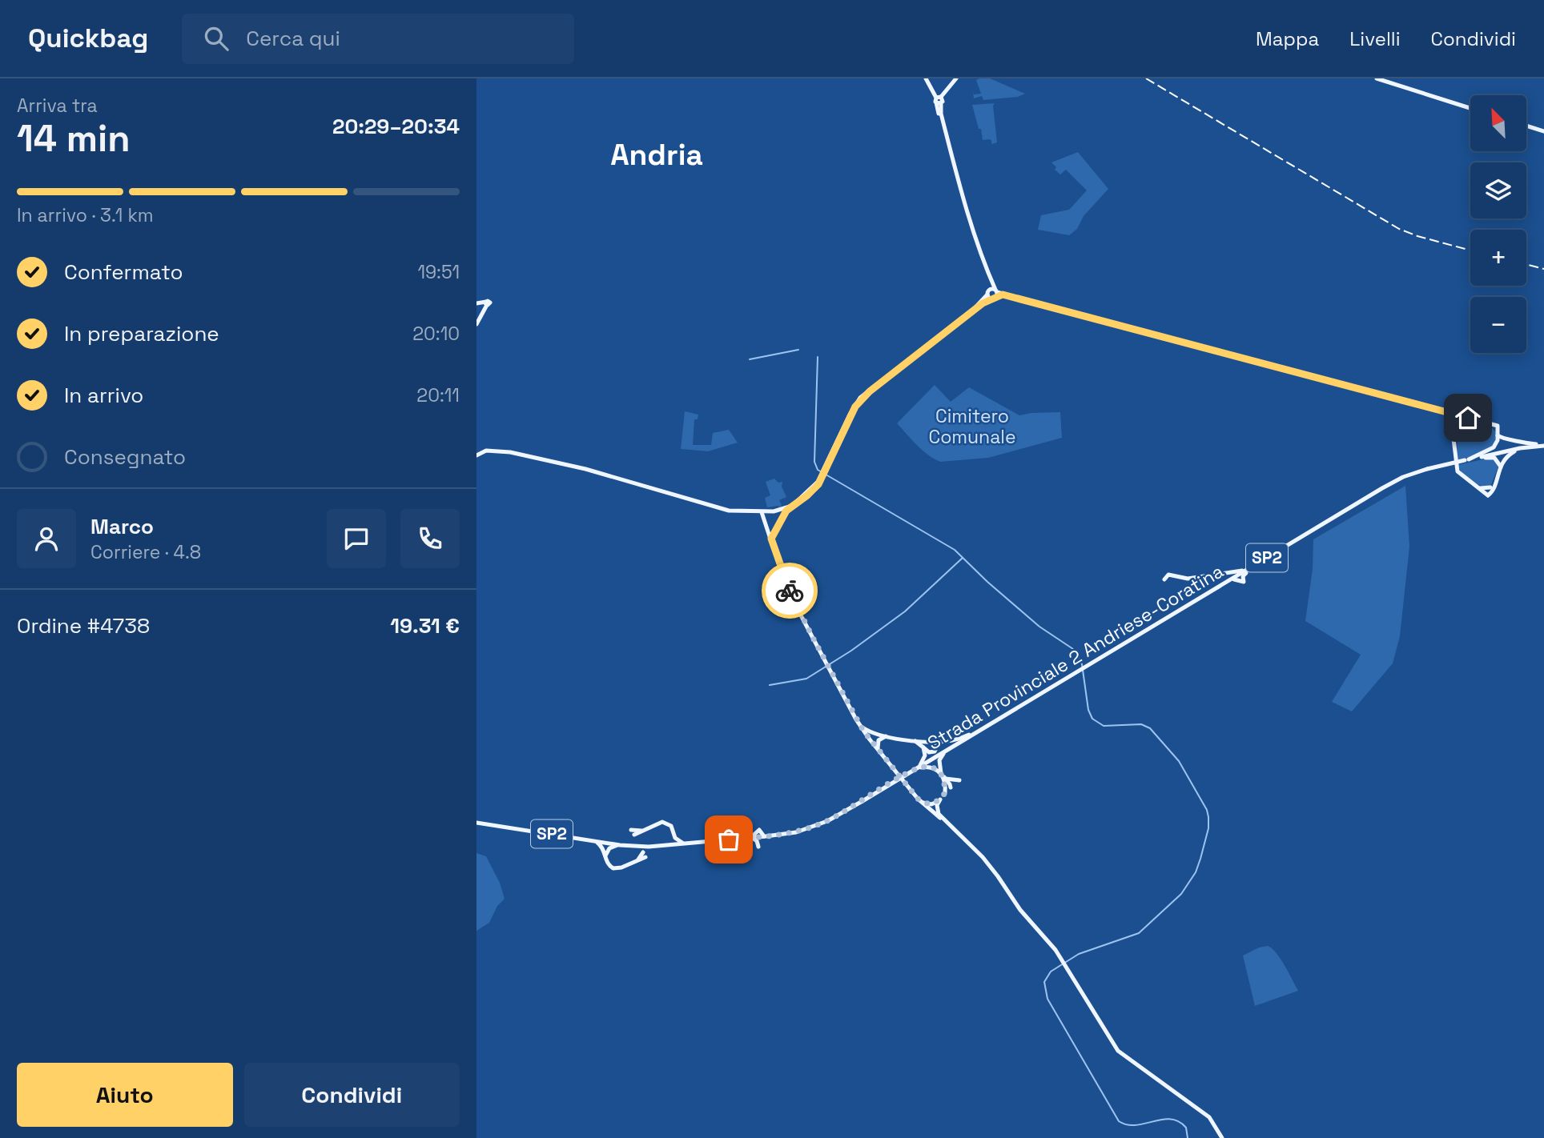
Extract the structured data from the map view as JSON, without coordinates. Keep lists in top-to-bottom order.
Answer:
{
  "streets": {
    "main road": ["SP2", "Strada Provinciale 2 Andriese-Coratina"]
  },
  "districts": ["Andria"],
  "parks": ["Cimitero Comunale"],
  "north": "top left",
  "page": {
    "header": "Quickbag",
    "search": "Cerca qui",
    "nav": ["Mappa", "Livelli", "Condividi"],
    "heading": ["14 min", "Arriva tra", "20:29–20:34"],
    "panel": [
      "Marco",
      "Corriere · 4.8",
      "Ordine #4738",
      "19.31 €"
    ],
    "map_buttons": ["+", "−"],
    "bar": "In arrivo · 3.1 km",
    "list": [
      ["Confermato", "19:51"],
      ["In preparazione", "20:10"],
      ["In arrivo", "20:11"],
      "Consegnato"
    ],
    "buttons": ["Aiuto", "Condividi"]
  }
}
